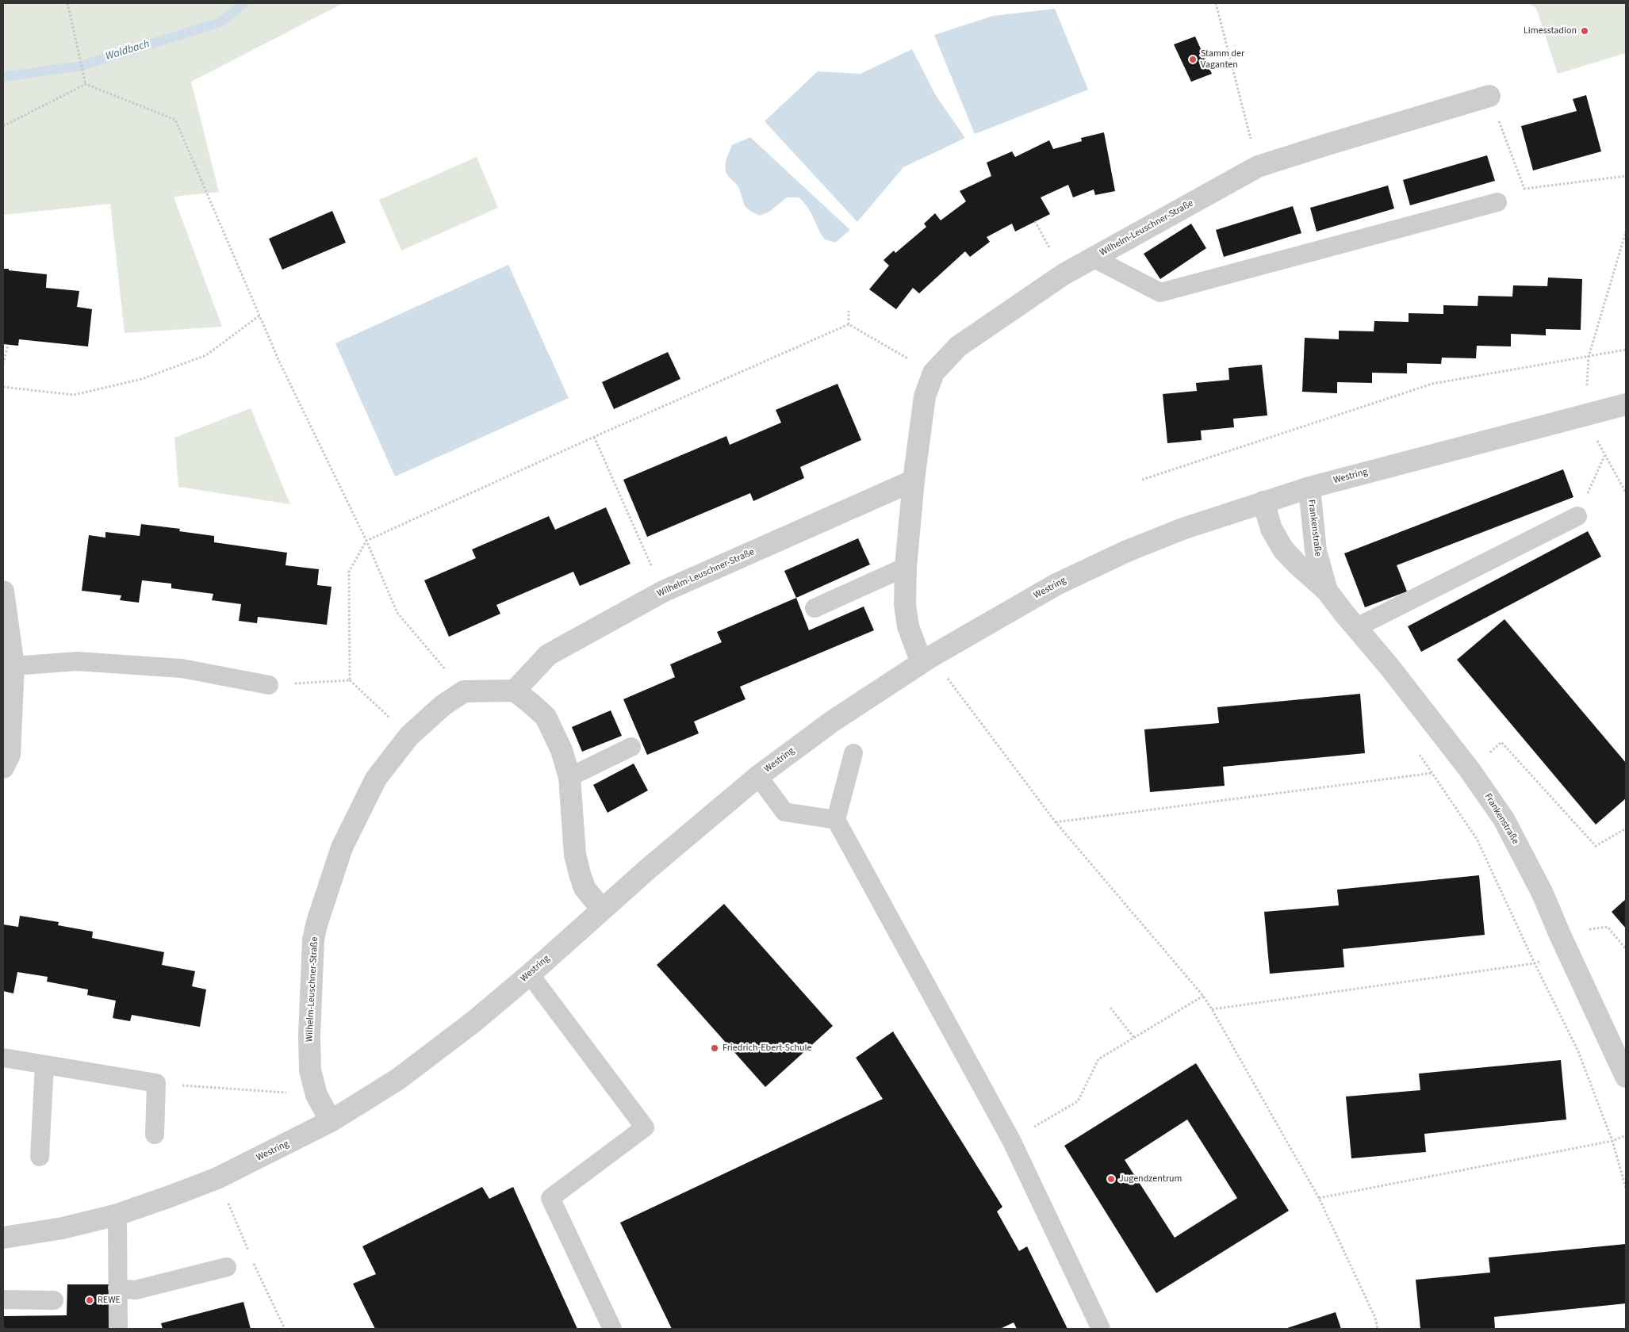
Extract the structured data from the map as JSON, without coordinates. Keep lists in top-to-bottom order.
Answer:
{
  "streets": {
    "street": ["Wilhelm-Leuschner-Straße", "Westring", "Frankenstraße"]
  },
  "crossings": [
    ["Wilhelm-Leuschner-Straße", "Westring"],
    ["Westring", "Frankenstraße"]
  ],
  "water": ["Waldbach"],
  "places": [
    "Limesstadion",
    "Stamm der Vaganten",
    "Friedrich-Ebert-Schule",
    "Jugendzentrum",
    "REWE"
  ]
}
